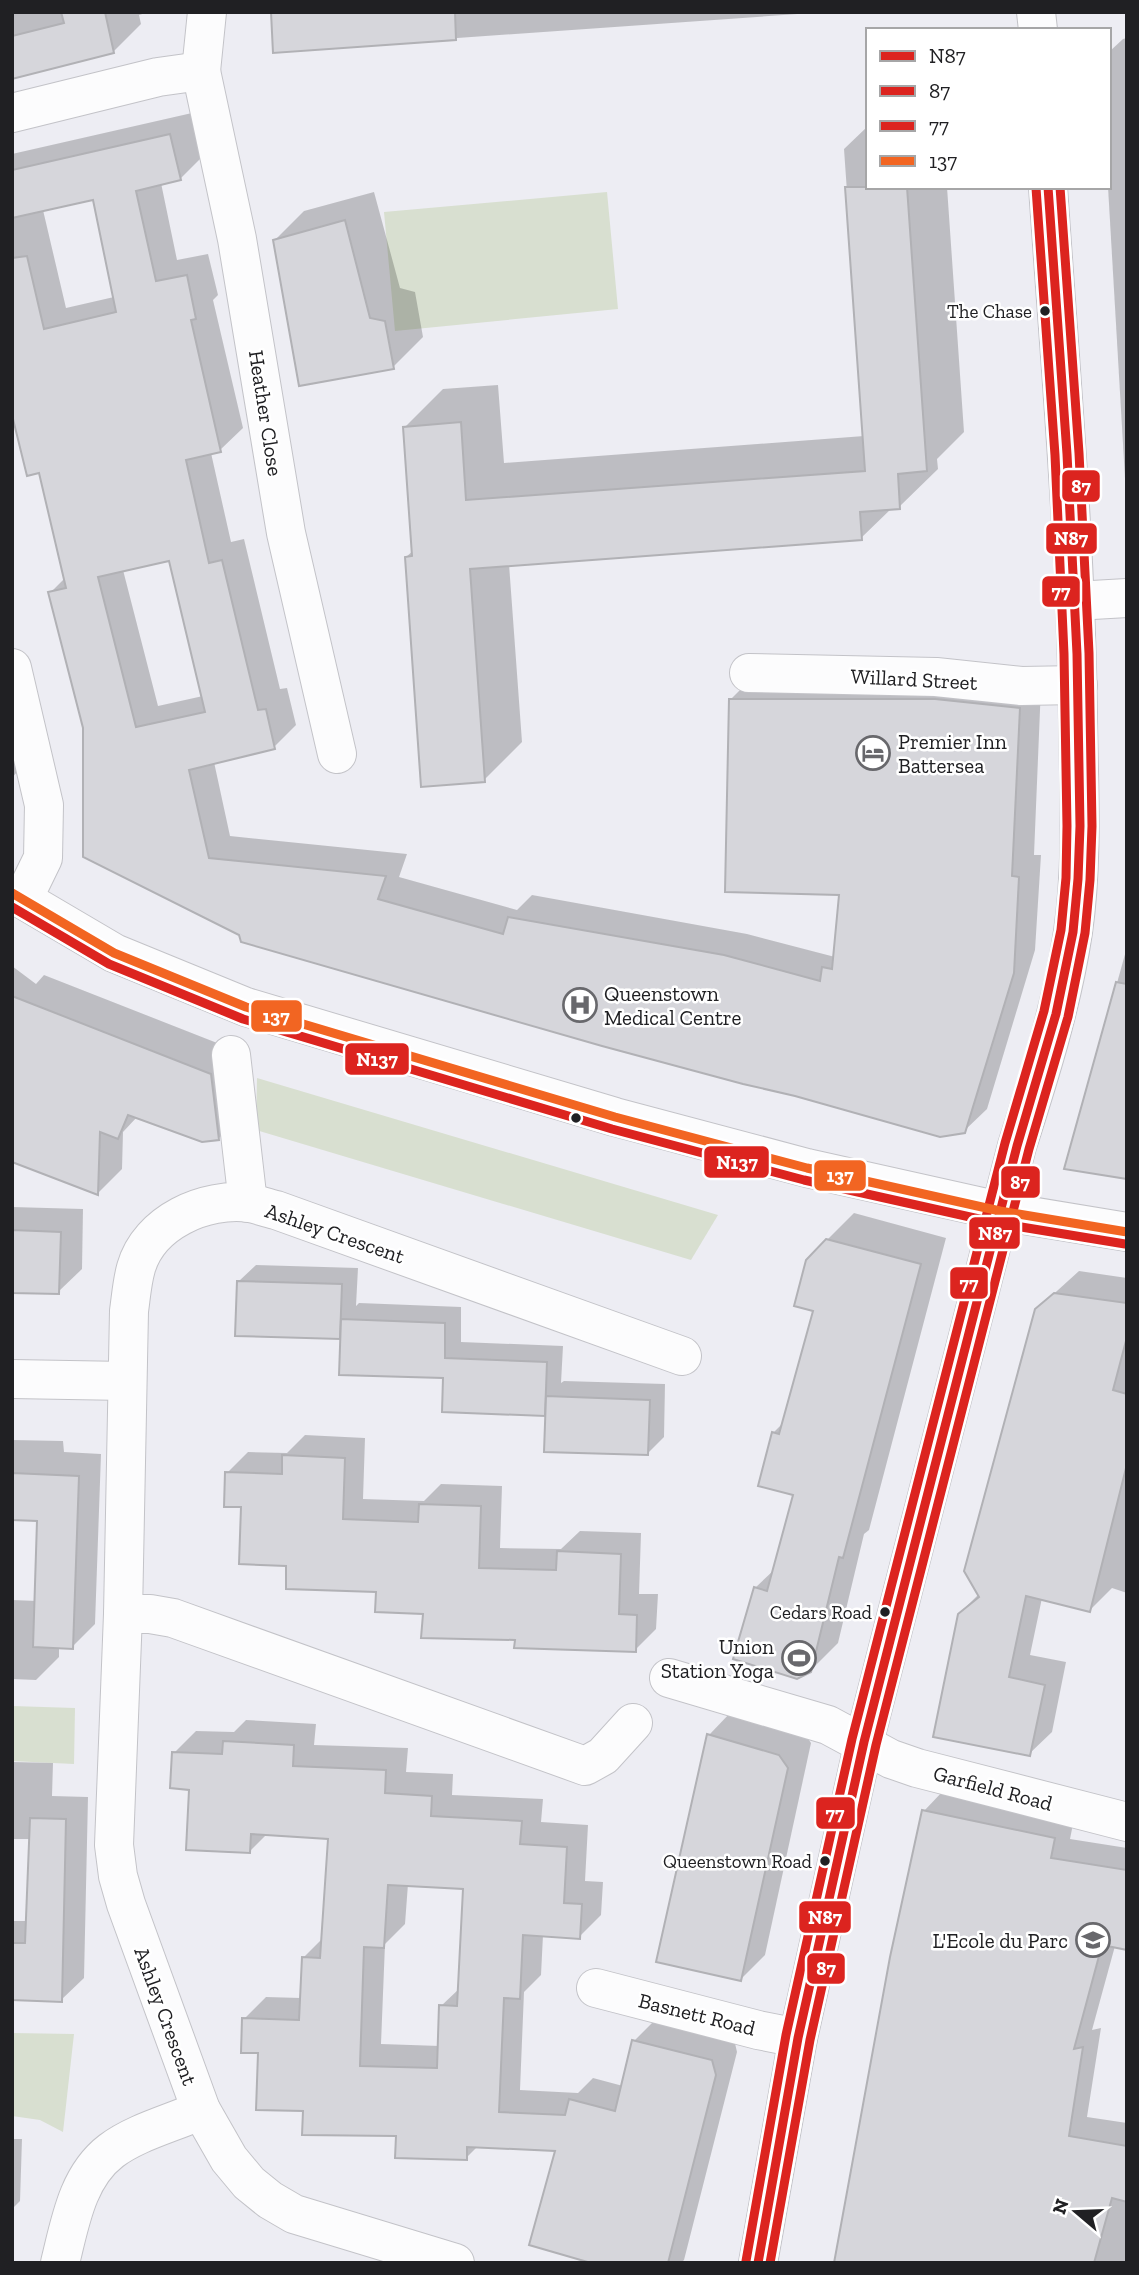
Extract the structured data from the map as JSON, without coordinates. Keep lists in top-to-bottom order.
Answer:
{
  "streets": {
    "street": [
      "Heather Close",
      "Willard Street",
      "Ashley Crescent",
      "Garfield Road",
      "Basnett Road"
    ]
  },
  "places": {
    "other": ["The Chase", "Cedars Road", "Queenstown Road"],
    "hotel": ["Premier Inn Battersea"],
    "hospital": ["Queenstown Medical Centre"],
    "sports": ["Union Station Yoga"],
    "school or university": ["L'Ecole du Parc"]
  },
  "lines": [
    "transit line N87",
    "transit line 87",
    "transit line 77",
    "transit line 137",
    "transit line N137"
  ],
  "legend": [
    "N87",
    "87",
    "77",
    "137"
  ],
  "north": "left"
}
